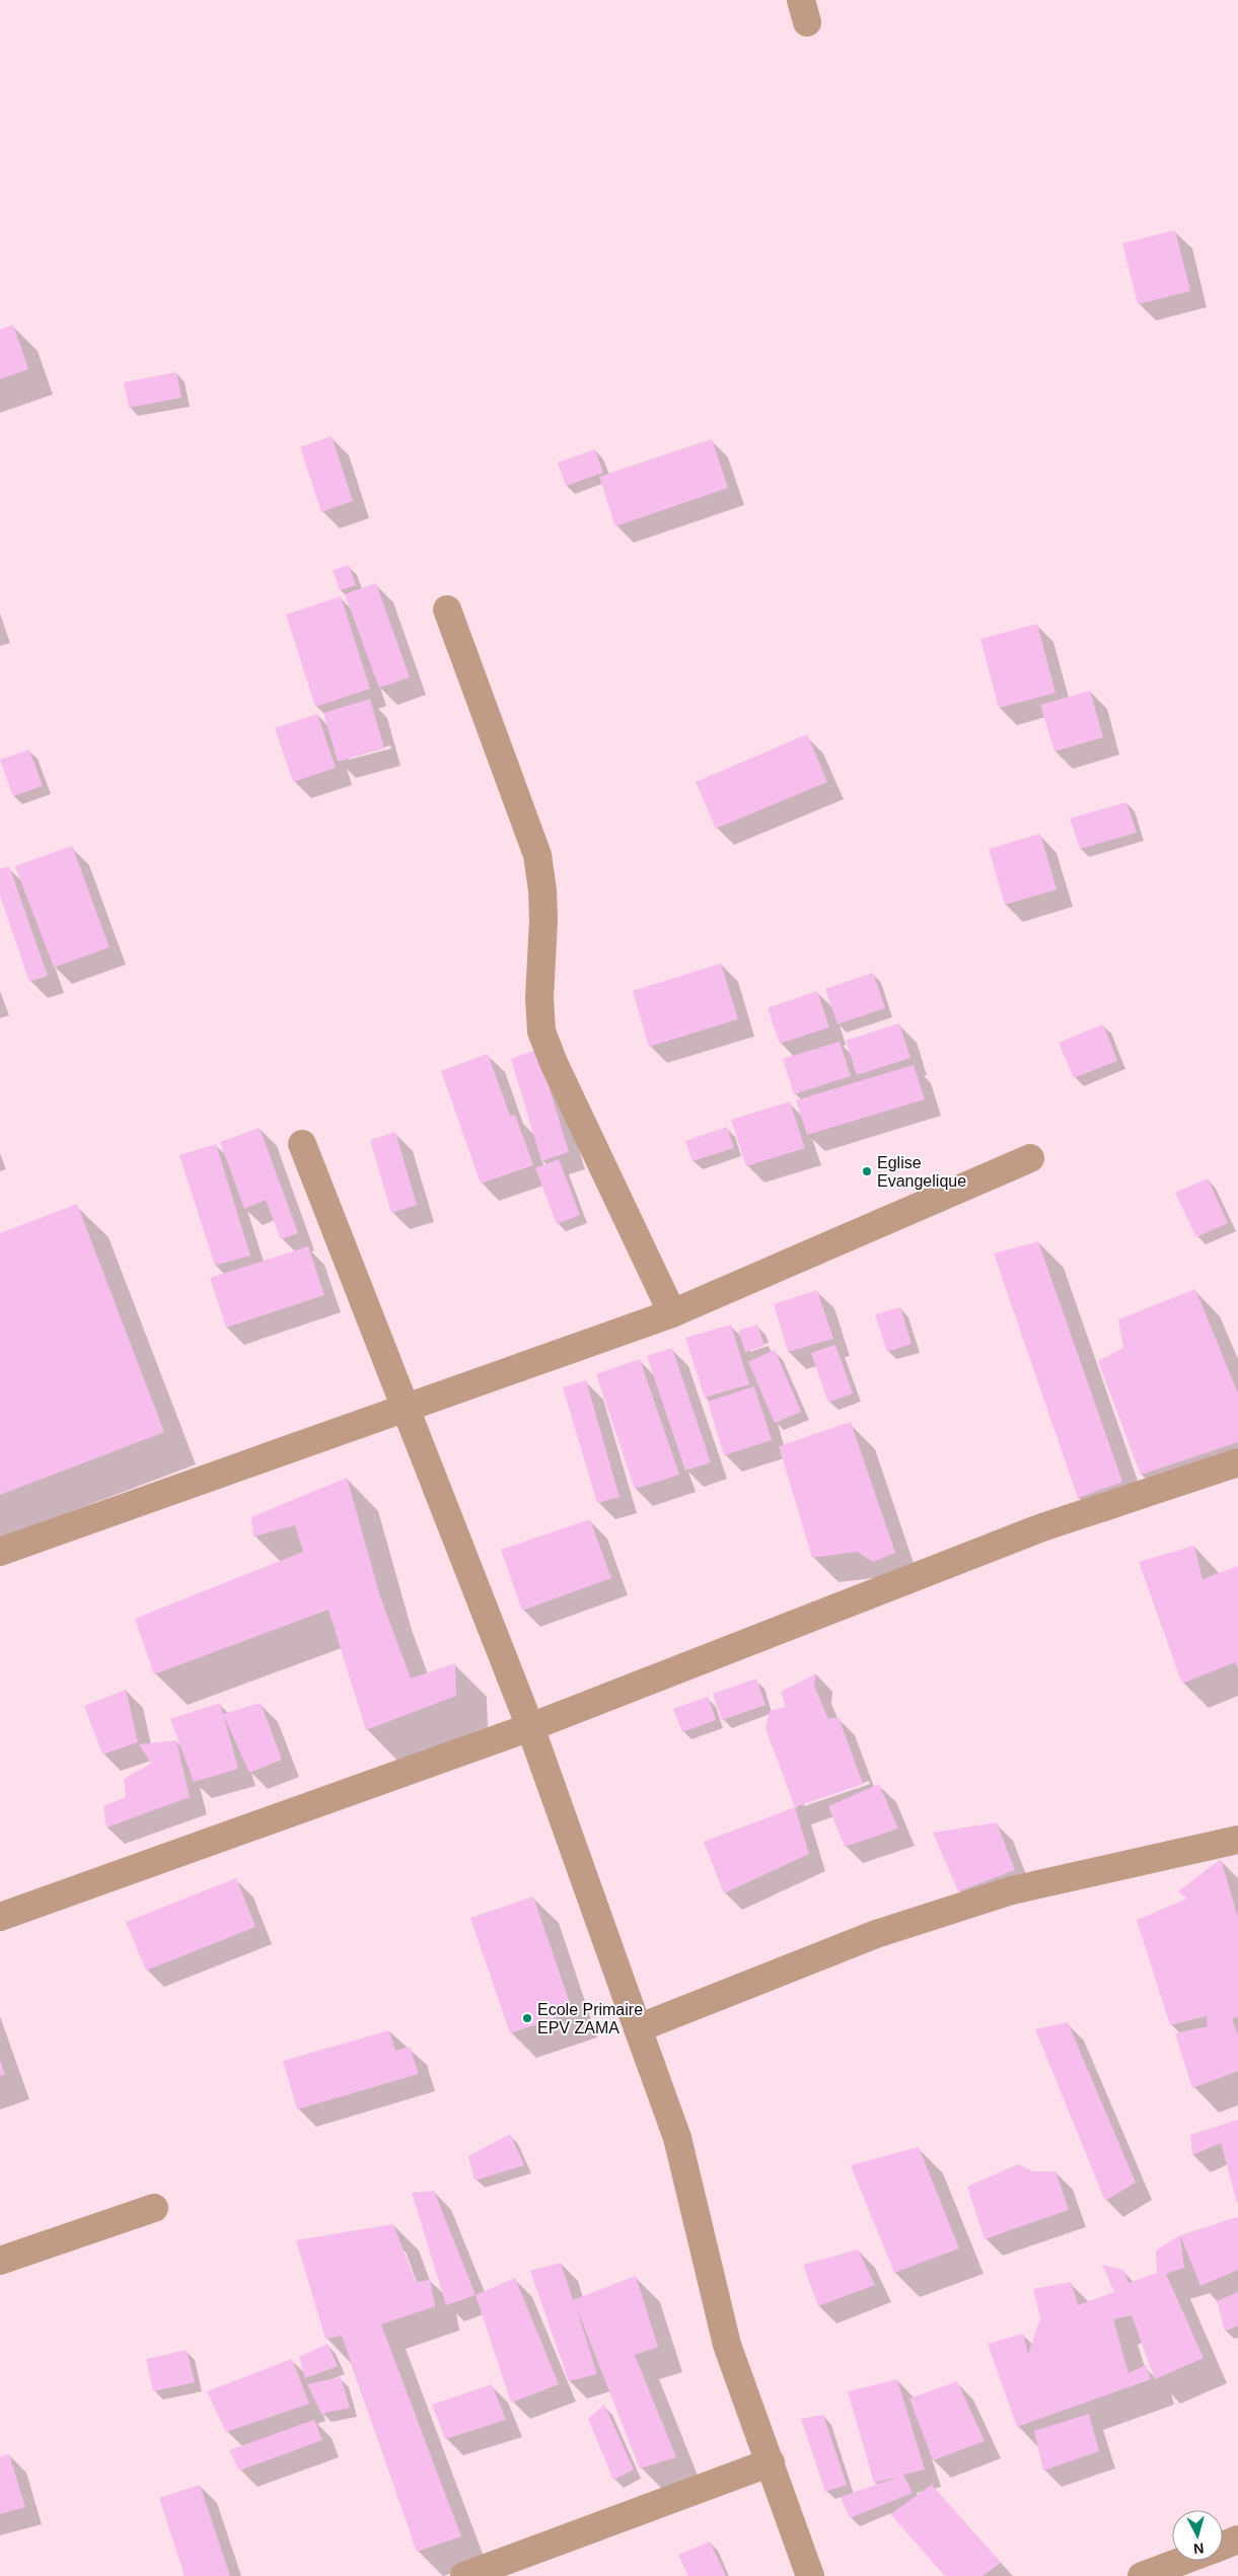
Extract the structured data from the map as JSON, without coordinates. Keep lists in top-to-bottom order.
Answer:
{
  "places": ["Eglise Evangelique", "Ecole Primaire EPV ZAMA"],
  "north": "bottom"
}
